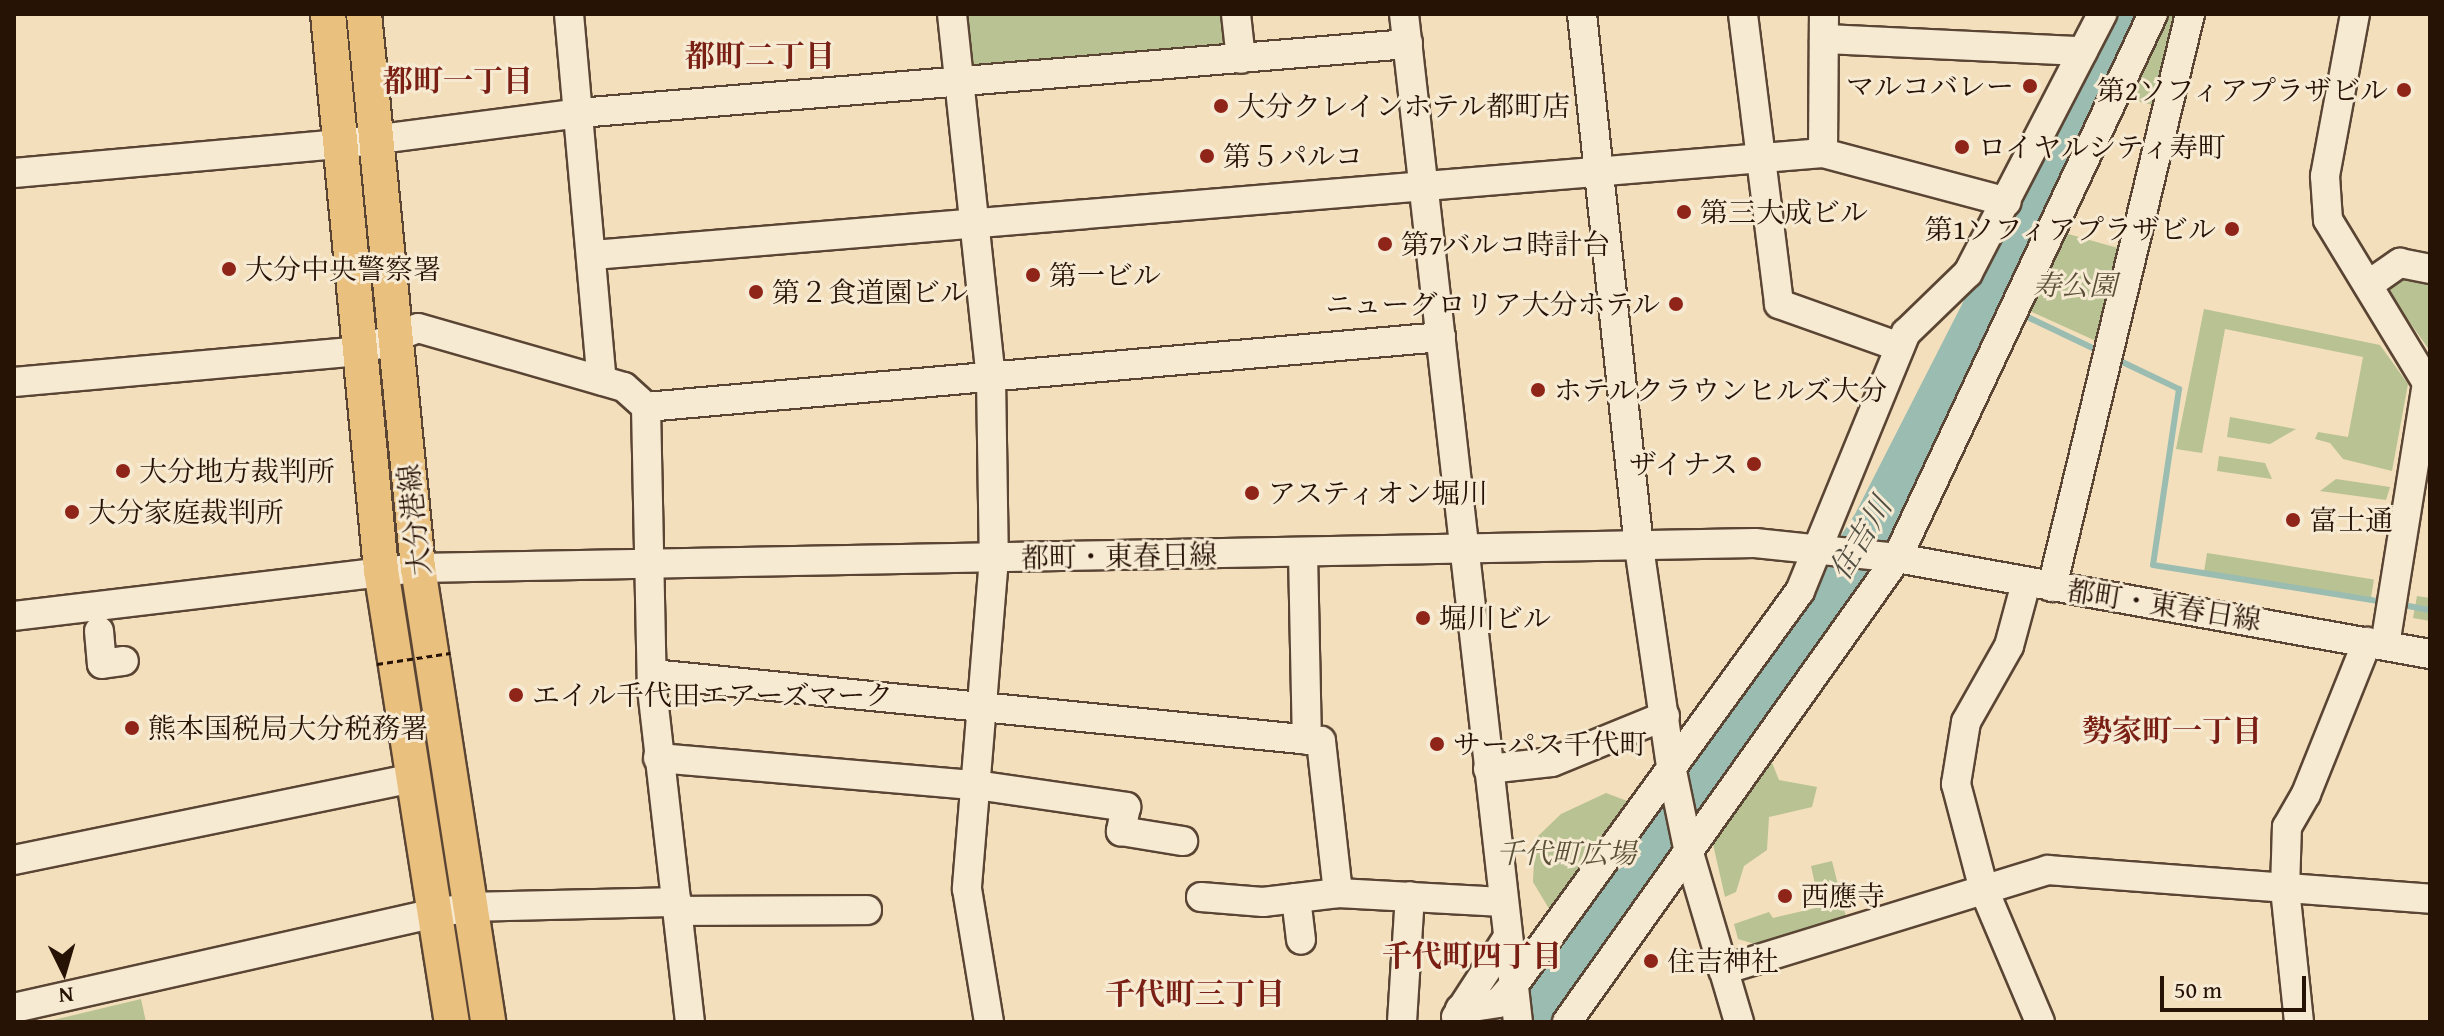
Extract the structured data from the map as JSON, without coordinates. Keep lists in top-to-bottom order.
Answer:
{
  "streets": {
    "main road": ["大分港線"],
    "street": ["都町・東春日線"]
  },
  "crossings": [
    ["大分港線", "都町・東春日線"]
  ],
  "districts": [
    "都町二丁目",
    "都町一丁目",
    "勢家町一丁目",
    "千代町四丁目",
    "千代町三丁目"
  ],
  "water": ["住吉川"],
  "parks": ["寿公園", "千代町広場"],
  "places": [
    "マルコバレー",
    "第2ソフィアプラザビル",
    "大分クレインホテル都町店",
    "ロイヤルシティ寿町",
    "第５パルコ",
    "第三大成ビル",
    "第1ソフィアプラザビル",
    "第7バルコ時計台",
    "大分中央警察署",
    "第一ビル",
    "第２食道園ビル",
    "ニューグロリア大分ホテル",
    "ホテルクラウンヒルズ大分",
    "ザイナス",
    "大分地方裁判所",
    "アスティオン堀川",
    "大分家庭裁判所",
    "富士通",
    "堀川ビル",
    "エイル千代田エアーズマーク",
    "熊本国税局大分税務署",
    "サーパス千代町",
    "西應寺",
    "住吉神社"
  ],
  "scale_bar": "50 m",
  "north": "bottom"
}
